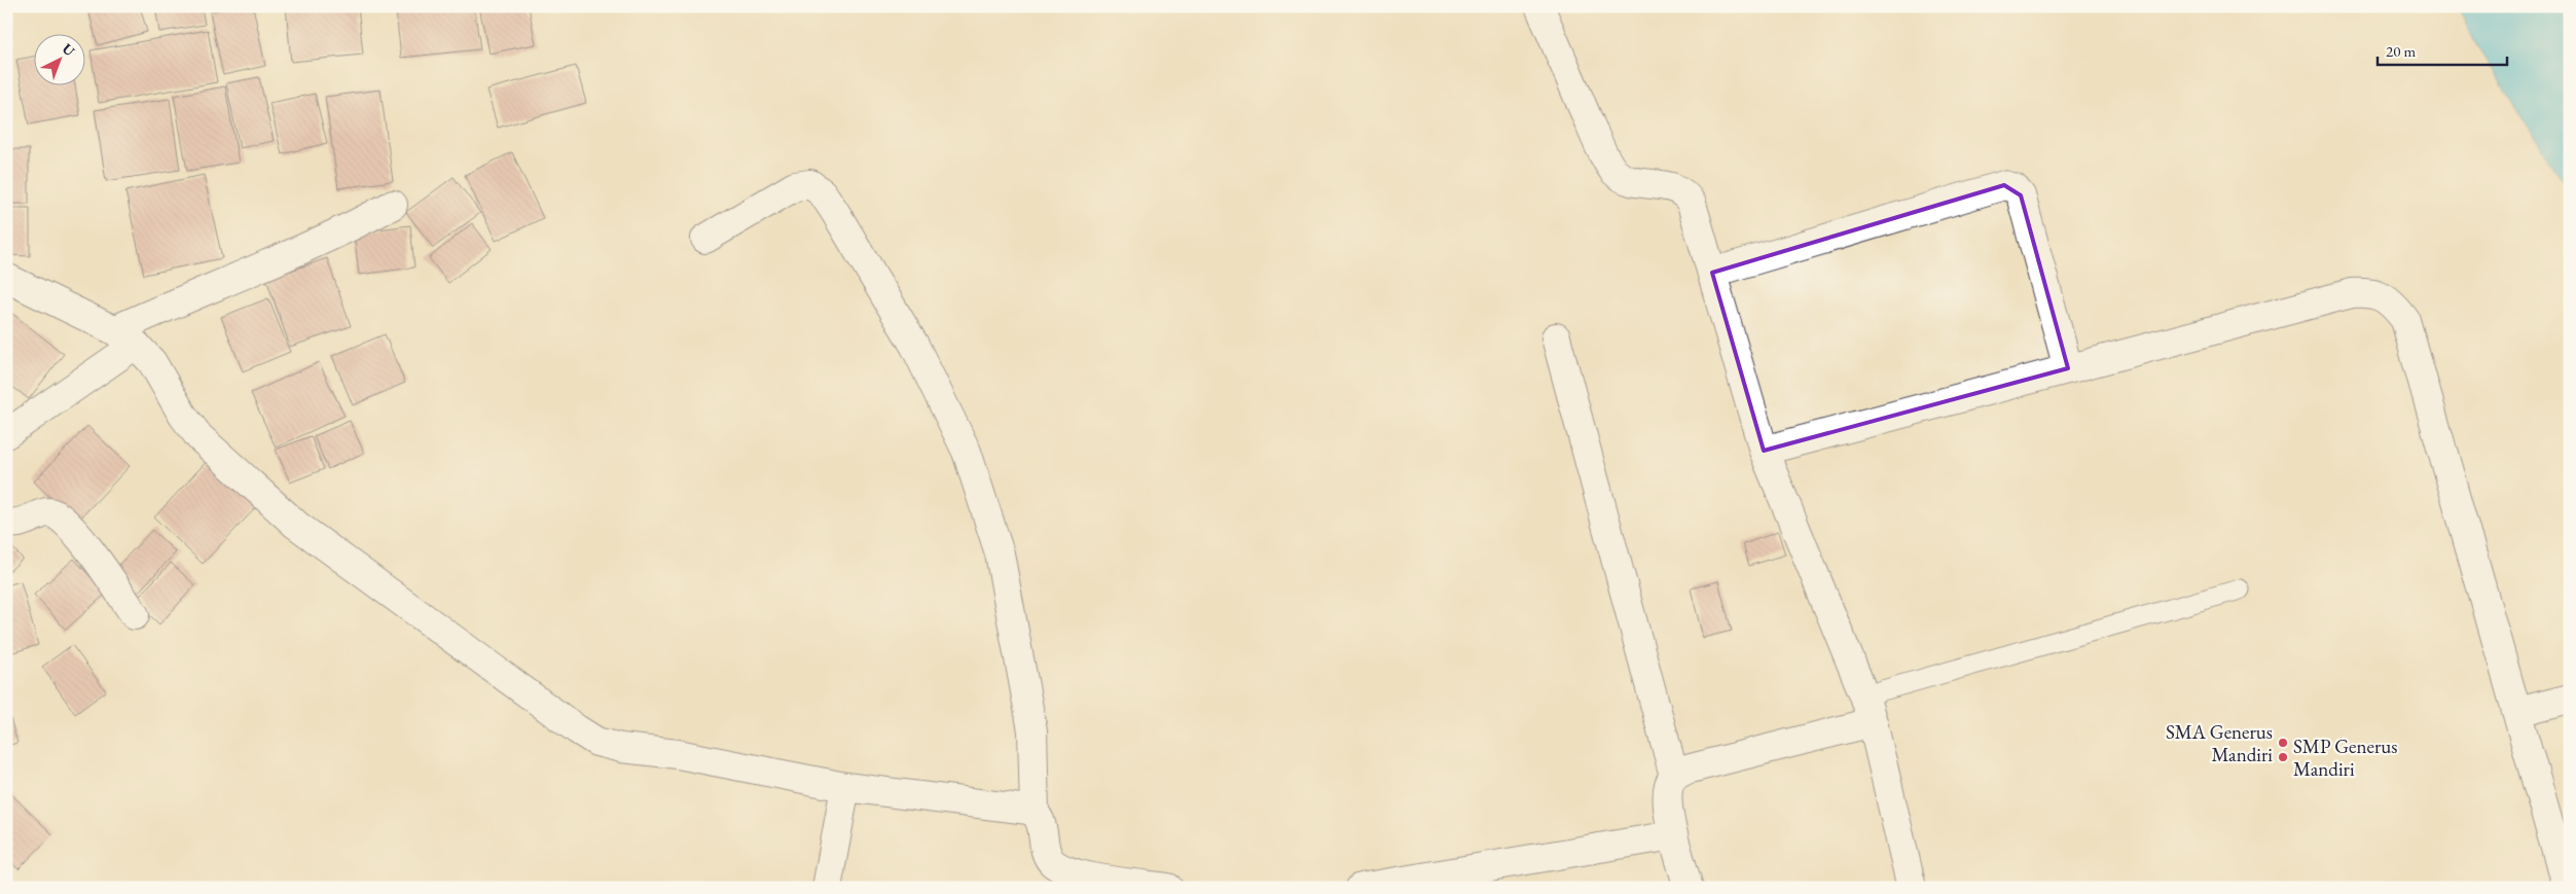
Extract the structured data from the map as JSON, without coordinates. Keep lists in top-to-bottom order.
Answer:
{
  "places": ["SMA Generus Mandiri", "SMP Generus Mandiri"],
  "scale_bar": "20 m",
  "north": "top right"
}
